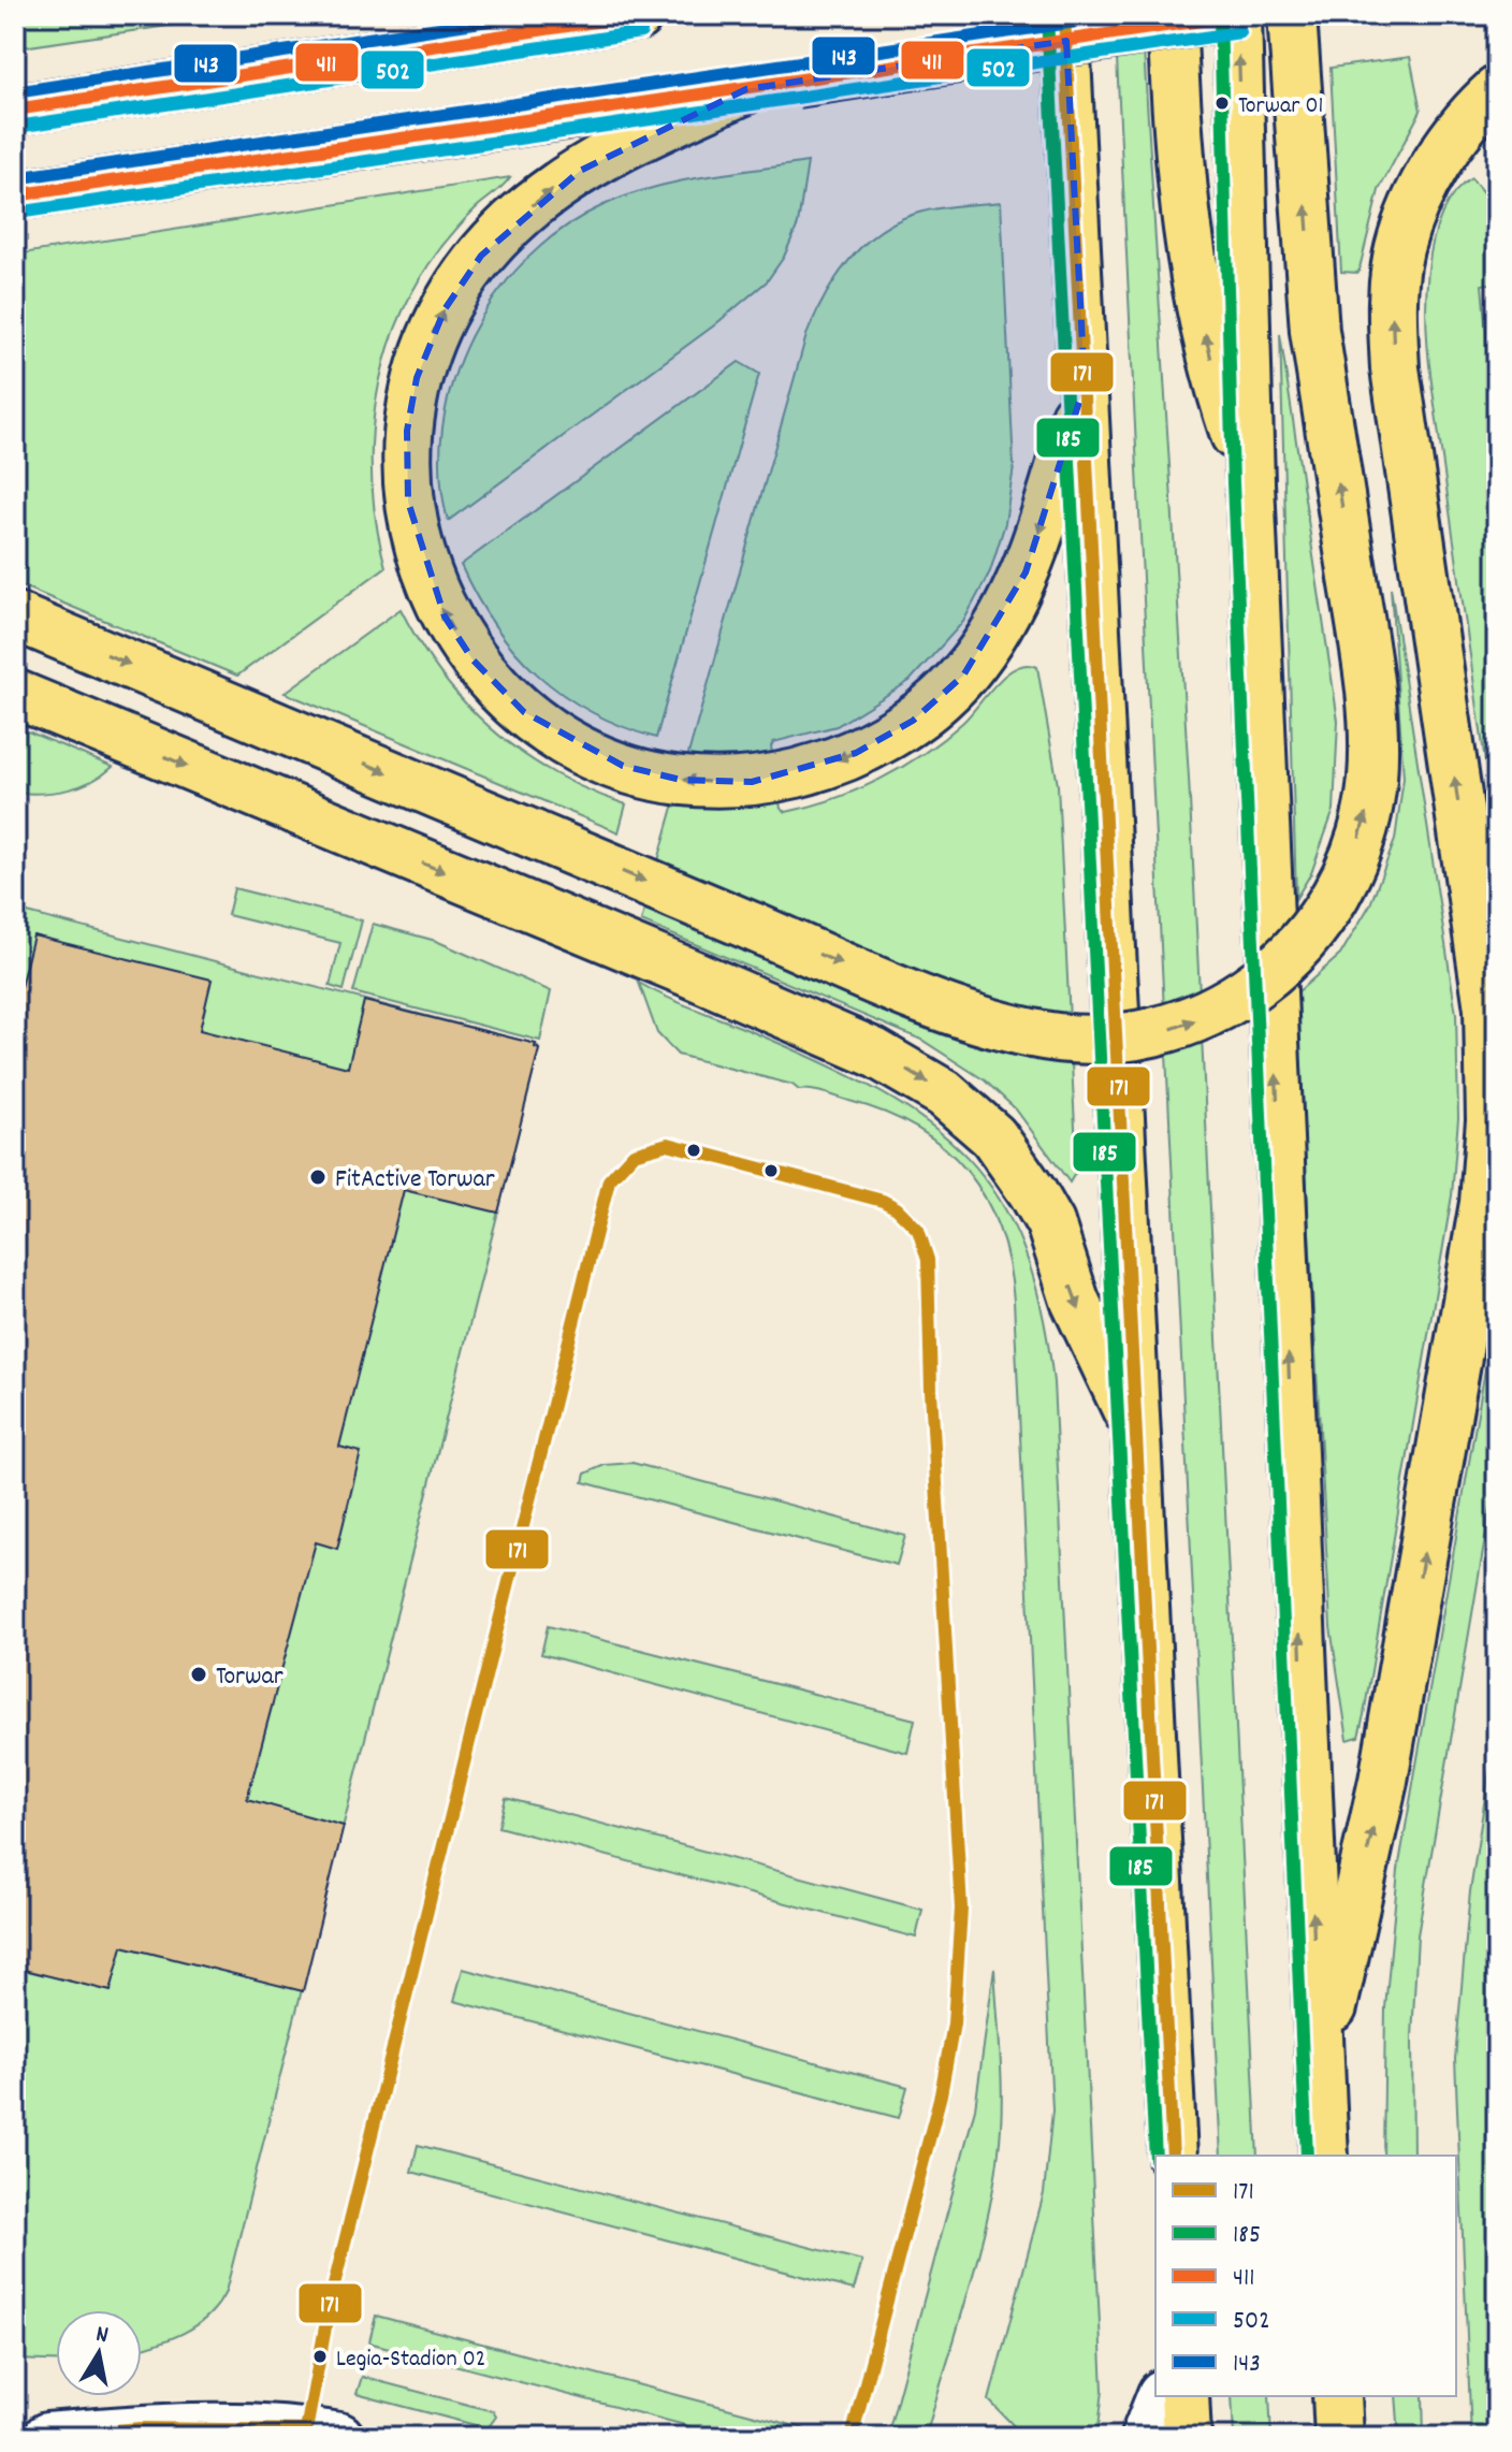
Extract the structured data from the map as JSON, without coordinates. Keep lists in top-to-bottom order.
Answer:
{
  "places": [
    "Torwar 01",
    "FitActive Torwar",
    "Torwar",
    "Legia-Stadion 02"
  ],
  "lines": [
    "transit line 171",
    "transit line 185",
    "transit line 411",
    "transit line 143",
    "transit line 502"
  ],
  "legend": [
    "171",
    "185",
    "411",
    "502",
    "143"
  ],
  "north": "top"
}
